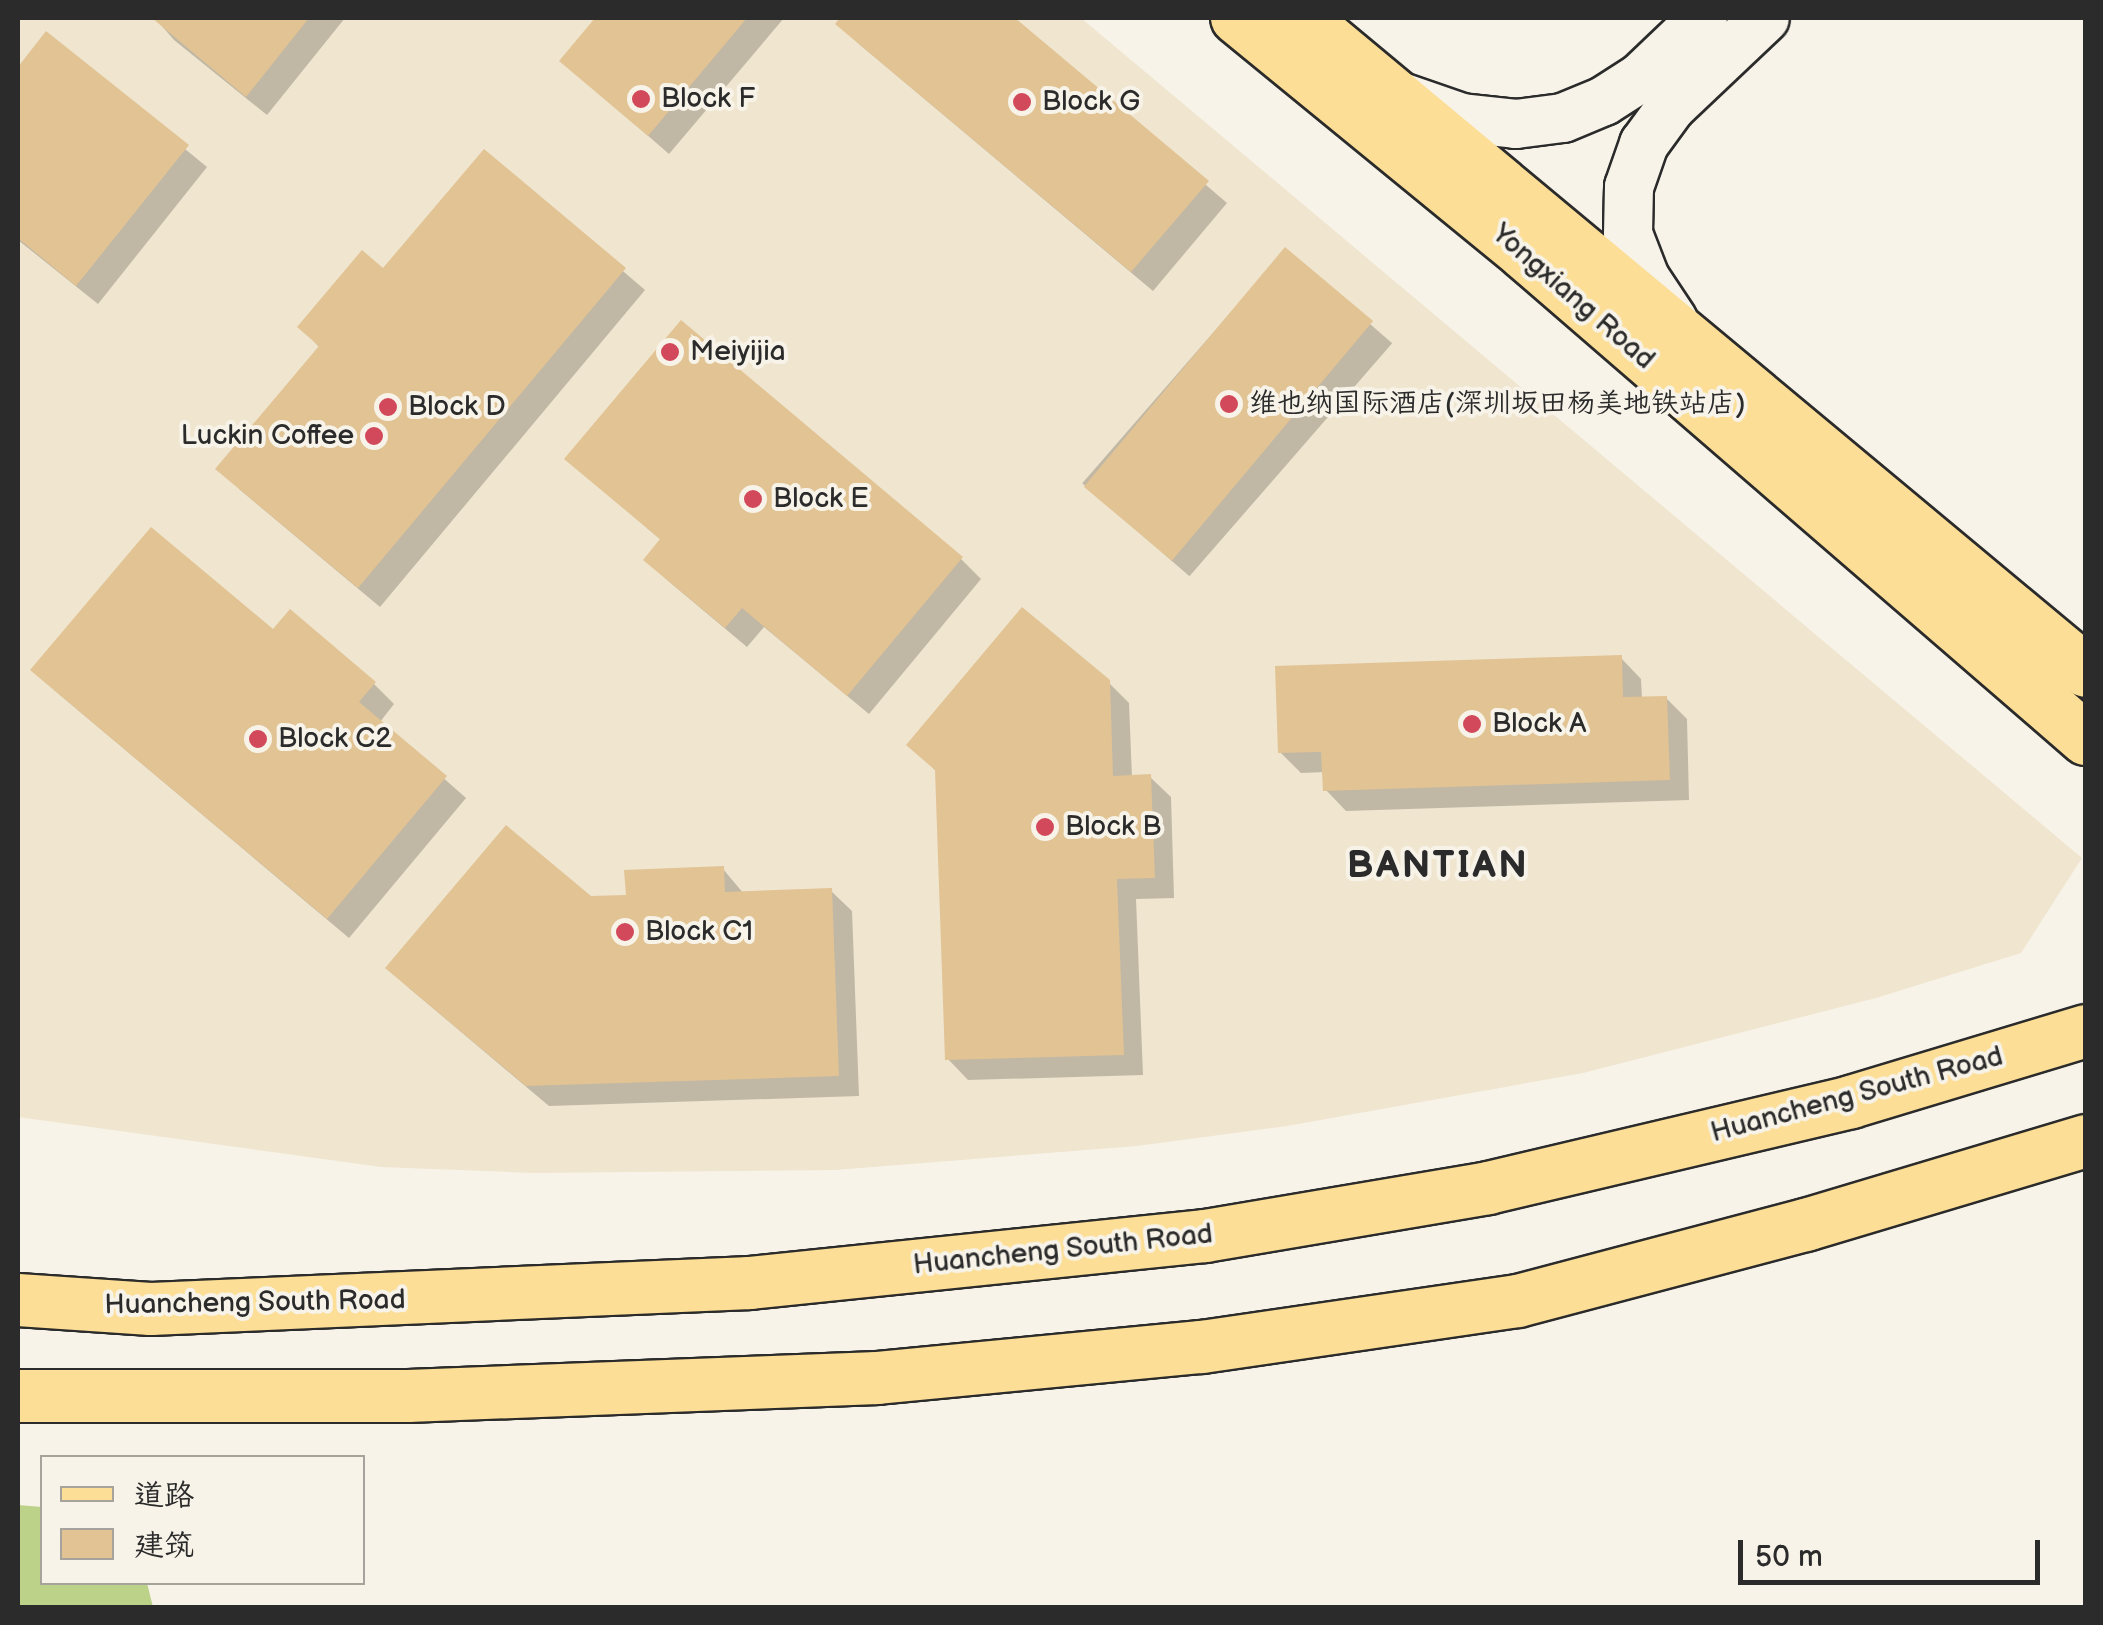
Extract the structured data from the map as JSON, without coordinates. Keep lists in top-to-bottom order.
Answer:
{
  "streets": {
    "main road": ["Yongxiang Road", "Huancheng South Road"]
  },
  "districts": ["BANTIAN"],
  "places": [
    "Block F",
    "Block G",
    "Meiyijia",
    "维也纳国际酒店(深圳坂田杨美地铁站店)",
    "Block D",
    "Luckin Coffee",
    "Block E",
    "Block A",
    "Block C2",
    "Block B",
    "Block C1"
  ],
  "legend": ["道路", "建筑"],
  "scale_bar": "50 m"
}
